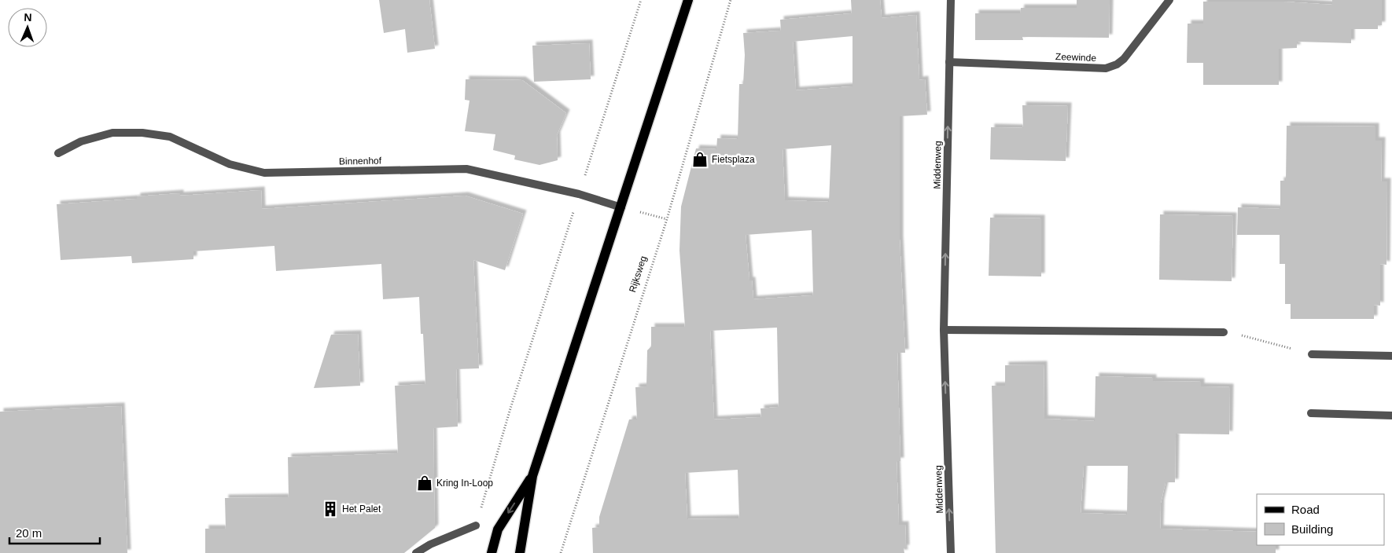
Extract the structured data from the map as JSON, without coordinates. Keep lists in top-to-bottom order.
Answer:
{
  "streets": {
    "street": ["Zeewinde", "Binnenhof", "Middenweg"],
    "path": ["Rijksweg"]
  },
  "crossings": [
    ["Zeewinde", "Middenweg"]
  ],
  "one_way": ["Middenweg"],
  "places": {
    "shop": ["Fietsplaza", "Kring In-Loop"],
    "building": ["Het Palet"]
  },
  "legend": ["Road", "Building"],
  "scale_bar": "20 m",
  "north": "top"
}
